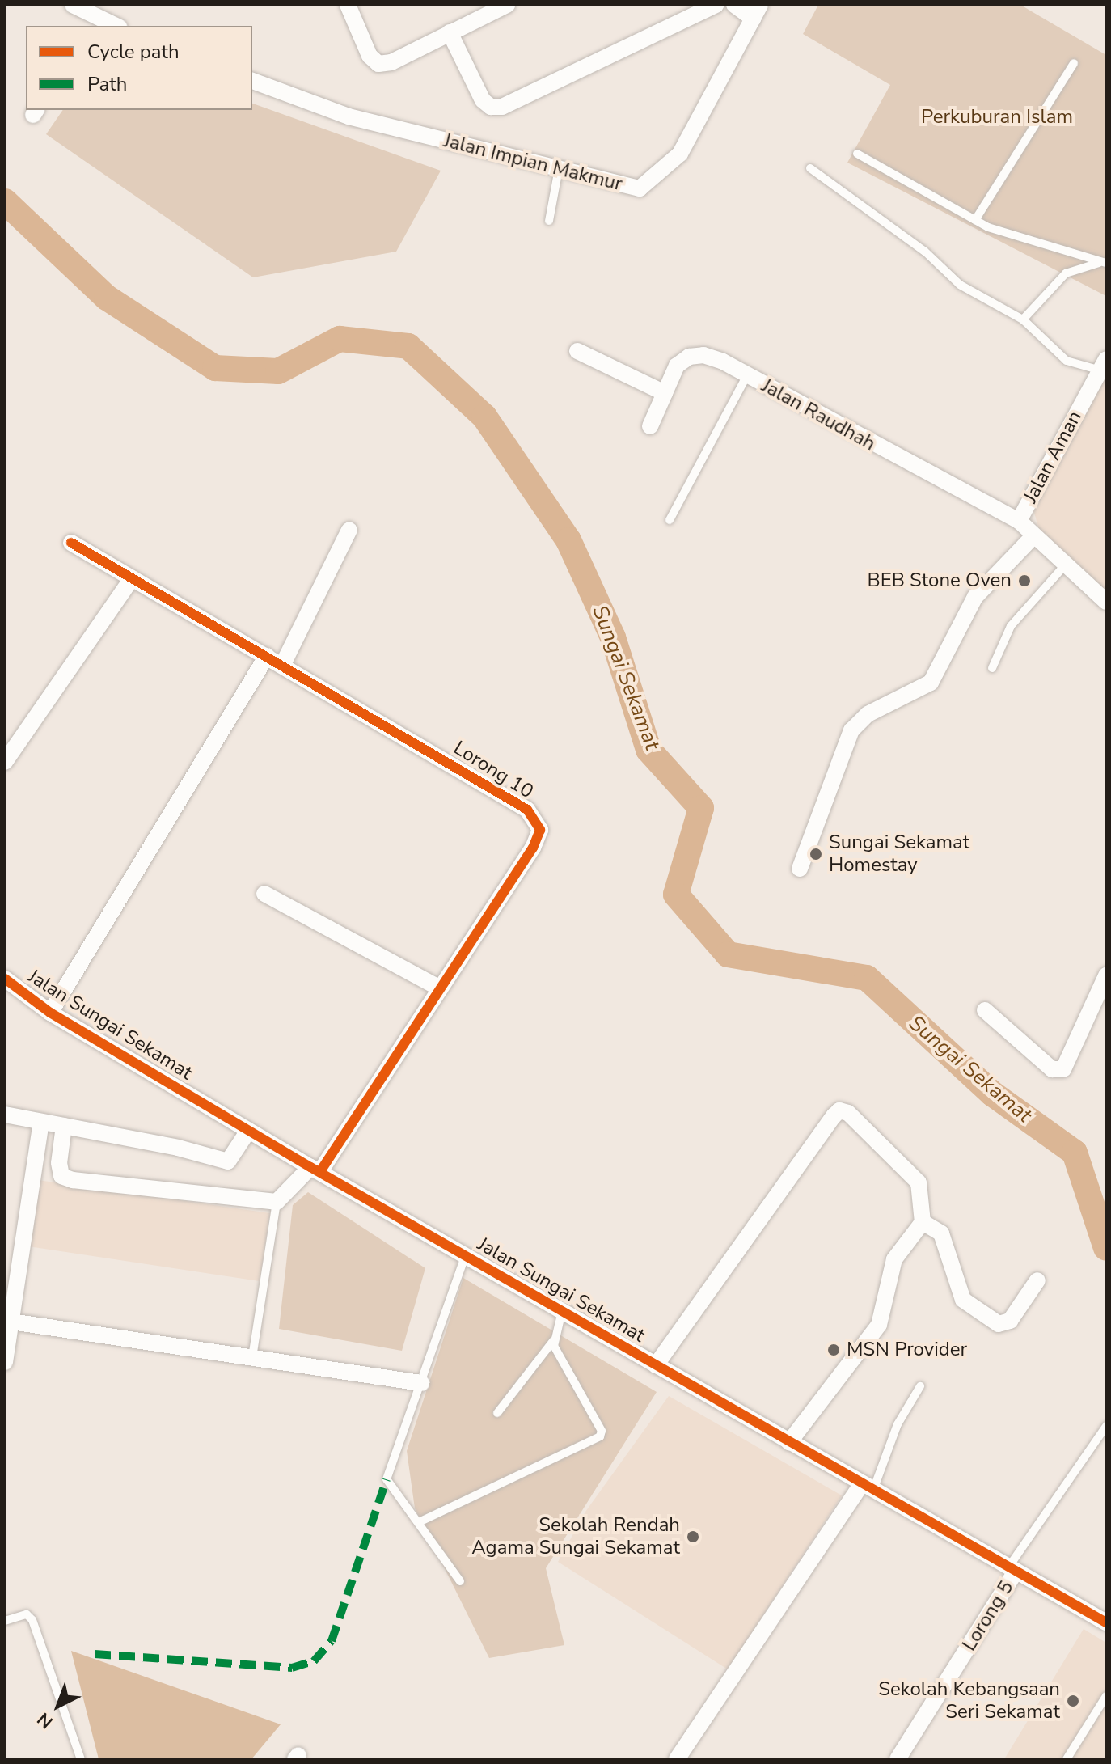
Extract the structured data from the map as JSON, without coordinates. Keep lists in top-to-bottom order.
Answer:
{
  "streets": {
    "street": [
      "Jalan Impian Makmur",
      "Jalan Raudhah",
      "Jalan Aman",
      "Lorong 10",
      "Jalan Sungai Sekamat",
      "Lorong 5"
    ]
  },
  "crossings": [
    ["Jalan Raudhah", "Jalan Aman"],
    ["Lorong 10", "Jalan Sungai Sekamat"],
    ["Jalan Sungai Sekamat", "Lorong 5"]
  ],
  "water": ["Sungai Sekamat"],
  "parks": ["Perkuburan Islam"],
  "places": [
    "BEB Stone Oven",
    "Sungai Sekamat Homestay",
    "MSN Provider",
    "Sekolah Rendah Agama Sungai Sekamat",
    "Sekolah Kebangsaan Seri Sekamat"
  ],
  "legend": ["Cycle path", "Path"],
  "north": "bottom left"
}
